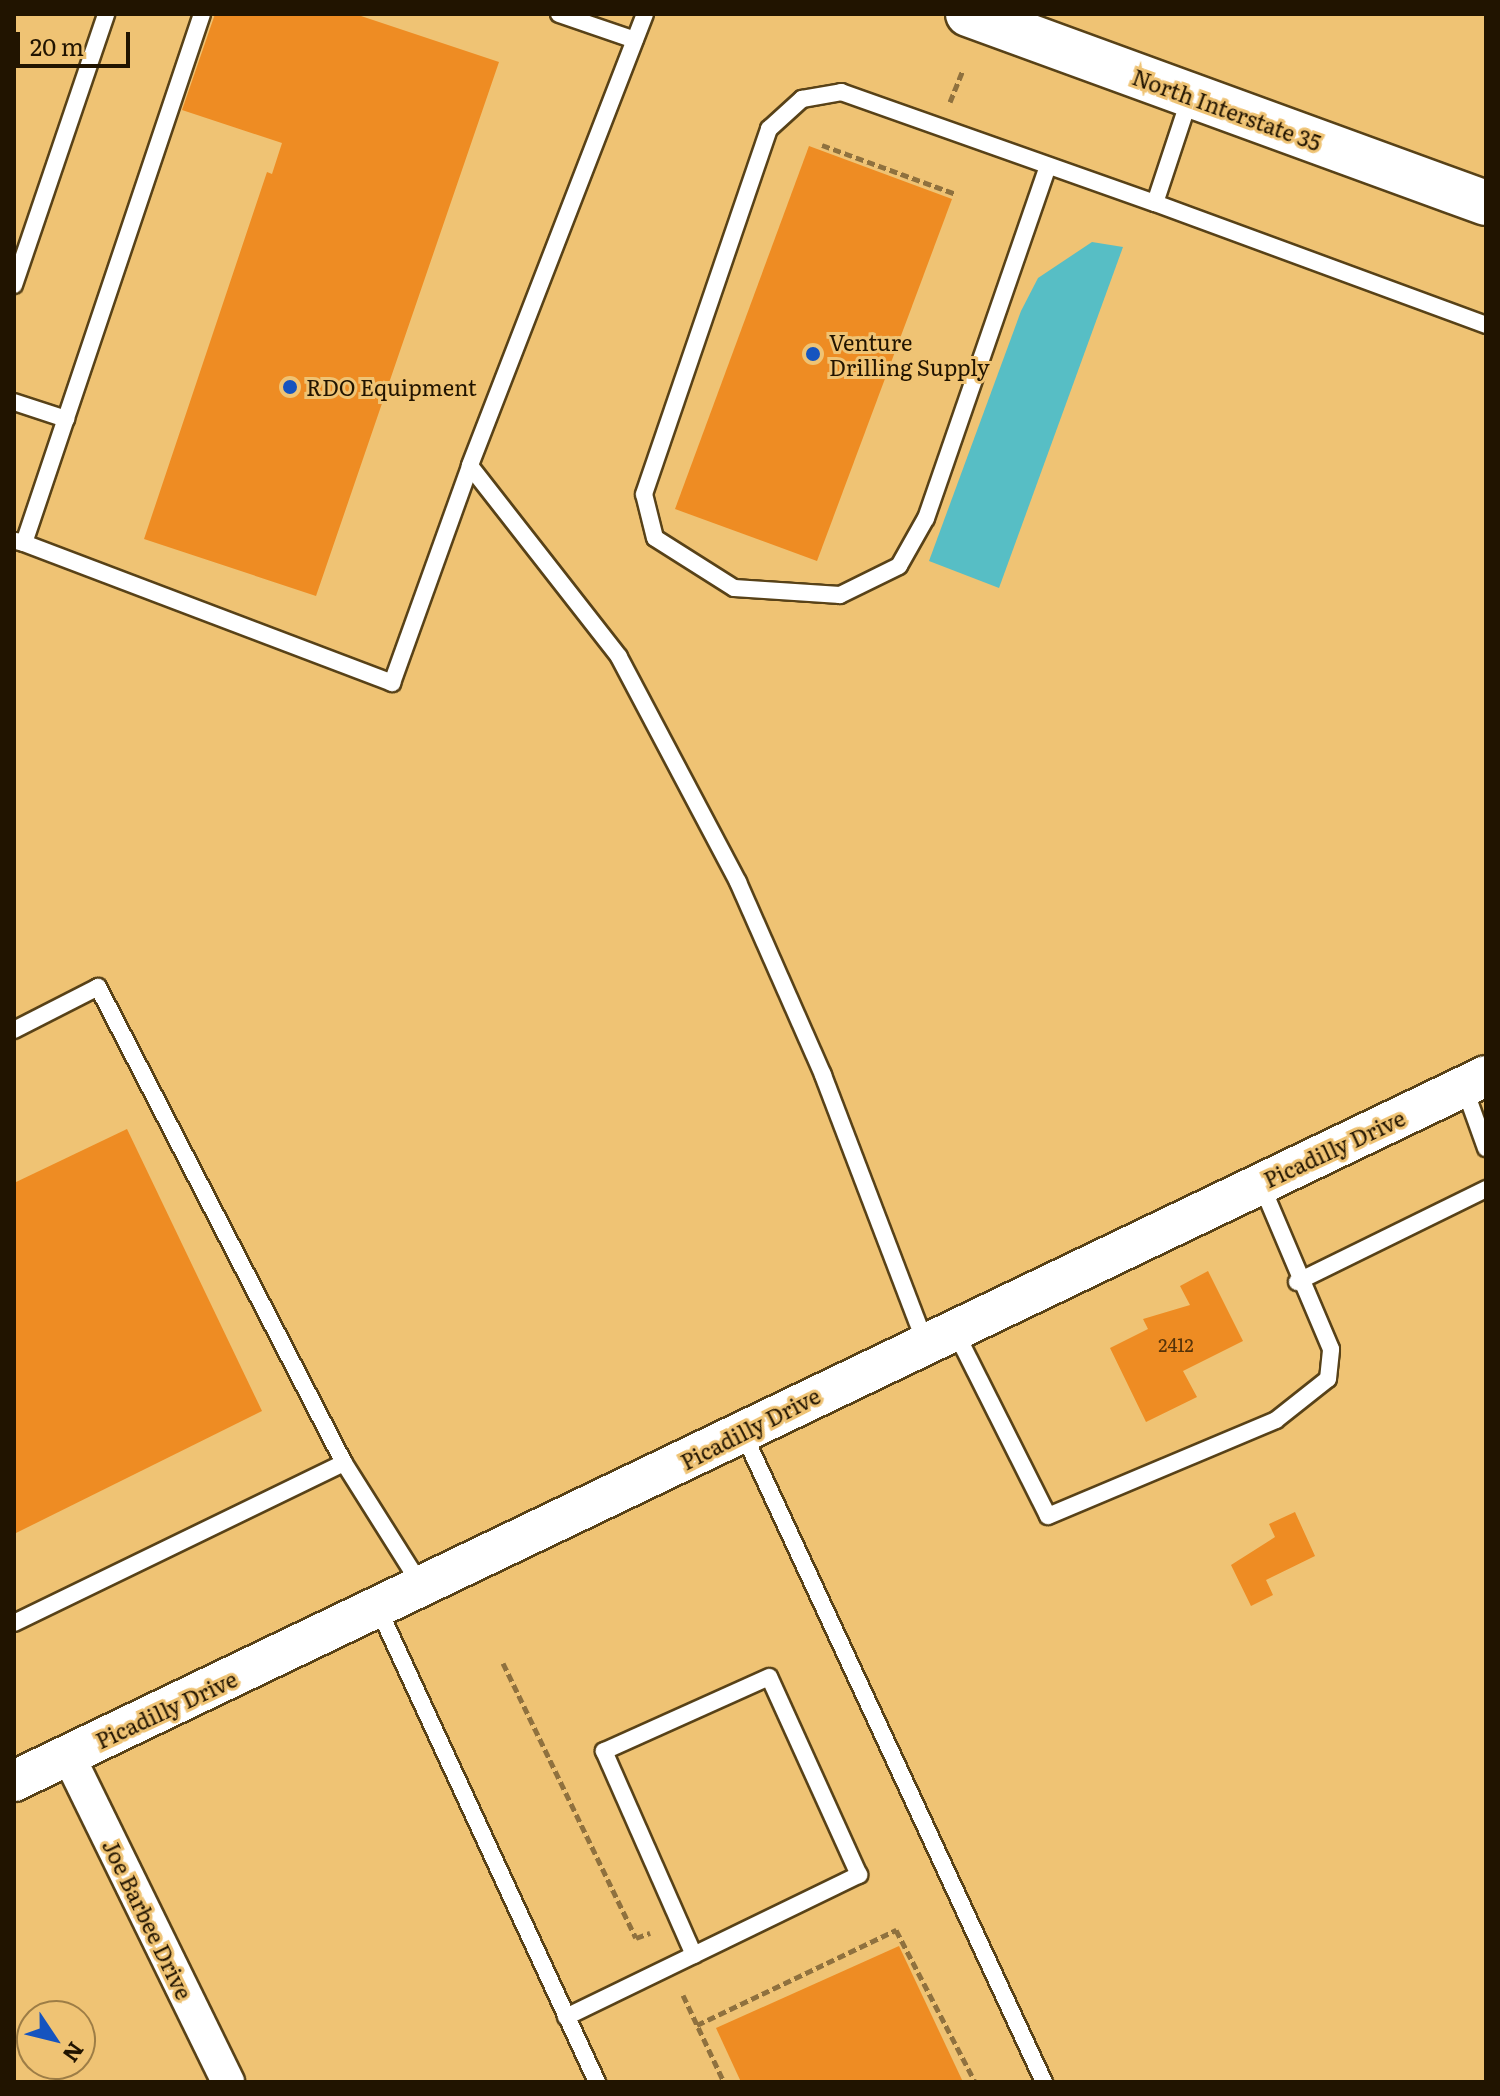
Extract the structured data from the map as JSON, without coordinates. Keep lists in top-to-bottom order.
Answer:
{
  "streets": {
    "main road": ["North Interstate 35"],
    "street": ["Picadilly Drive", "Joe Barbee Drive"]
  },
  "crossings": [
    ["Picadilly Drive", "Joe Barbee Drive"]
  ],
  "places": ["Venture Drilling Supply", "RDO Equipment"],
  "house_numbers": ["2412"],
  "scale_bar": "20 m",
  "north": "bottom right"
}
